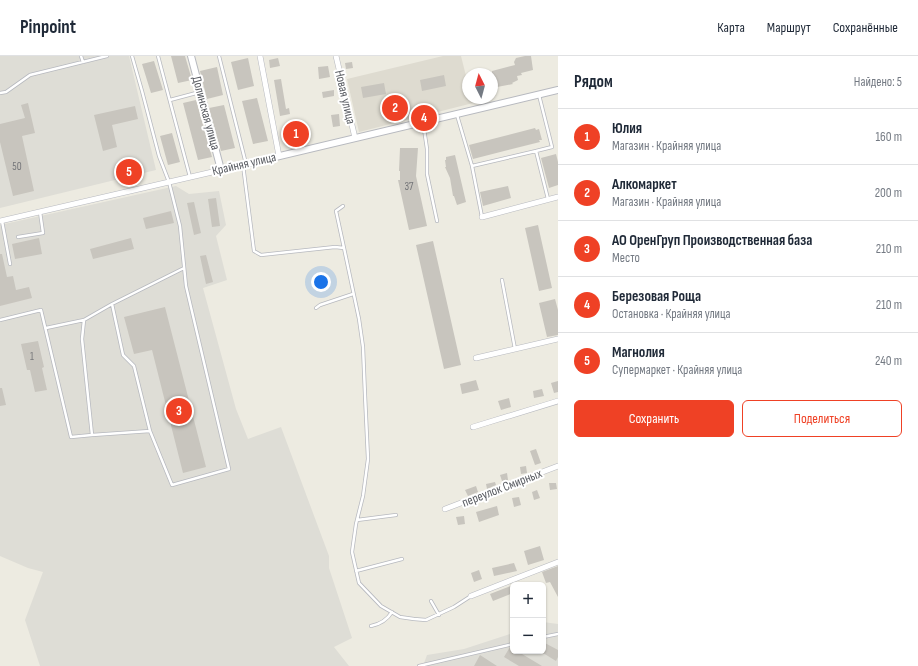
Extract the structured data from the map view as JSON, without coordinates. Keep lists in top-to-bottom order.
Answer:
{
  "streets": {
    "street": [
      "Новая улица",
      "Долинская улица",
      "Крайняя улица",
      "переулок Смирных"
    ]
  },
  "crossings": [
    ["Новая улица", "Крайняя улица"],
    ["Долинская улица", "Крайняя улица"]
  ],
  "house_numbers": ["50", "37", "1"],
  "north": "top",
  "page": {
    "header": "Pinpoint",
    "nav": ["Карта", "Маршрут", "Сохранённые"],
    "heading": ["Рядом", "Найдено: 5"],
    "pins": [
      "2",
      "4",
      "1",
      "5",
      "3"
    ],
    "list": [
      {
        "mark": "1",
        "name": "Юлия",
        "note": "Магазин · Крайняя улица",
        "value": "160 m"
      },
      {
        "mark": "2",
        "name": "Алкомаркет",
        "note": "Магазин · Крайняя улица",
        "value": "200 m"
      },
      {
        "mark": "3",
        "name": "АО ОренГруп Производственная база",
        "note": "Место",
        "value": "210 m"
      },
      {
        "mark": "4",
        "name": "Березовая Роща",
        "note": "Остановка · Крайняя улица",
        "value": "210 m"
      },
      {
        "mark": "5",
        "name": "Магнолия",
        "note": "Супермаркет · Крайняя улица",
        "value": "240 m"
      }
    ],
    "buttons": ["Сохранить", "Поделиться"],
    "map_buttons": ["+", "−"]
  }
}
